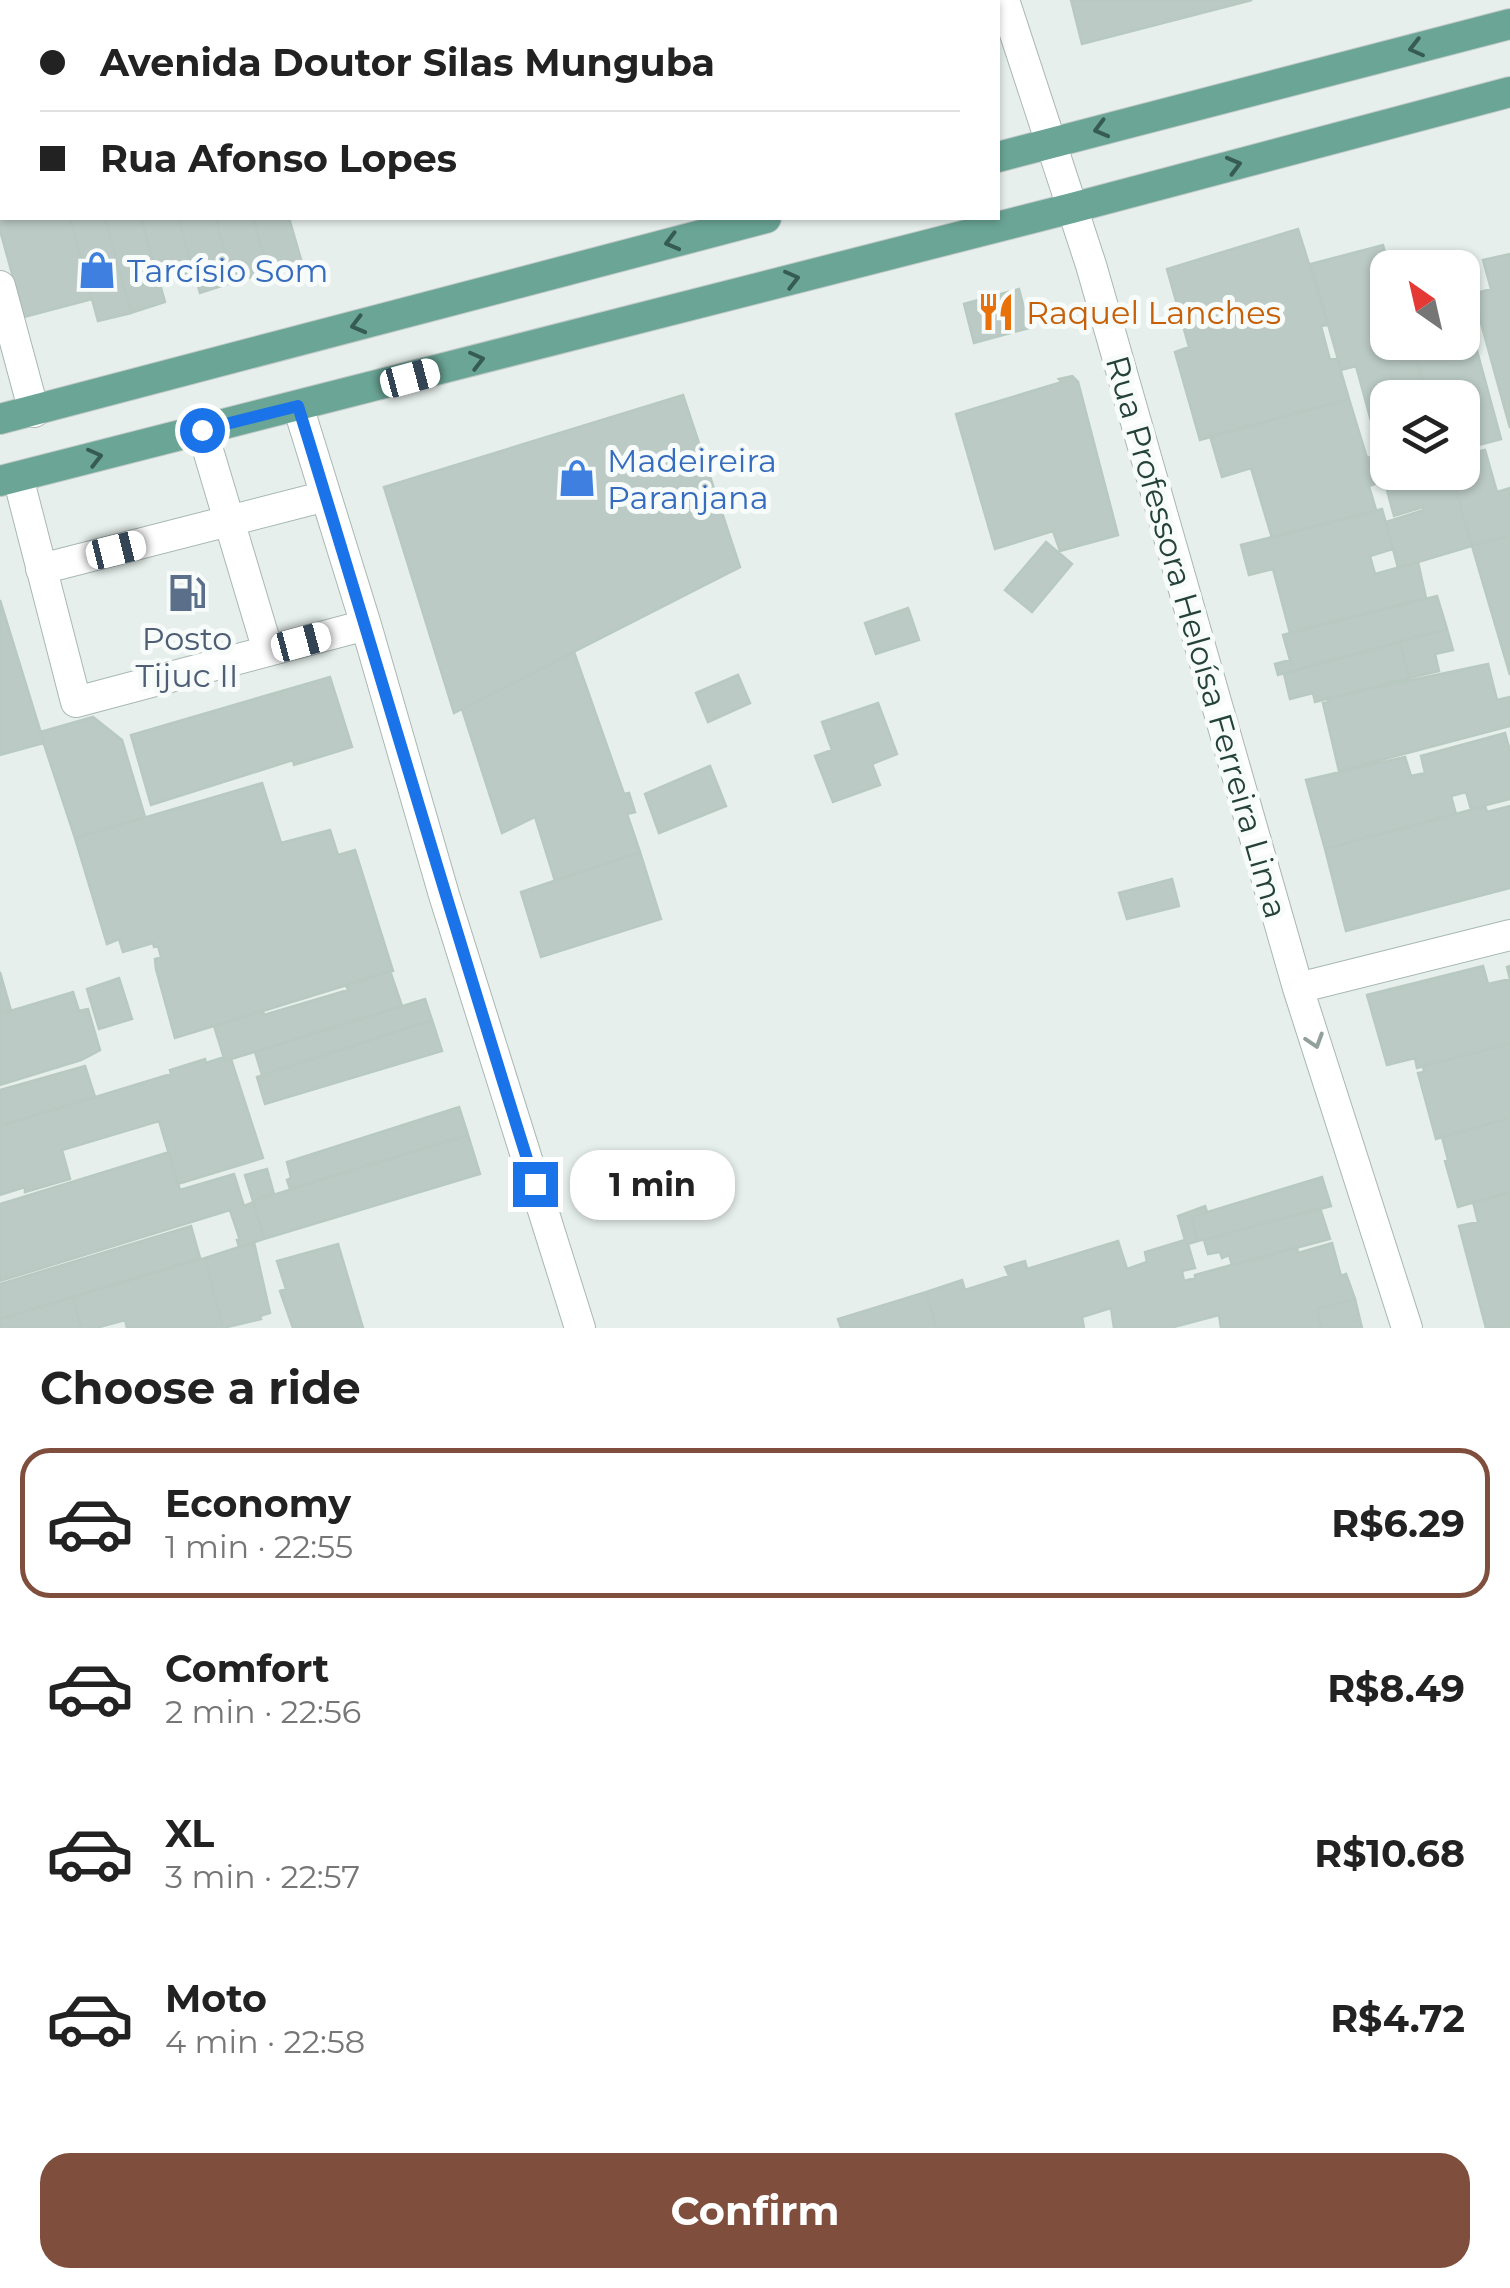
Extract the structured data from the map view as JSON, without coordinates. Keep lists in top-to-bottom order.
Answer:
{
  "streets": {
    "street": ["Rua Professora Heloísa Ferreira Lima"]
  },
  "places": {
    "shop": ["Tarcísio Som", "Madeireira Paranjana"],
    "restaurant": ["Raquel Lanches"],
    "fuel station": ["Posto Tijuc II"]
  },
  "north": "top left",
  "page": {
    "banner": ["Avenida Doutor Silas Munguba", "Rua Afonso Lopes"],
    "bubble": "1 min",
    "heading": "Choose a ride",
    "list": [
      {
        "name": "Economy",
        "note": "1 min · 22:55",
        "value": "R$6.29"
      },
      {
        "name": "Comfort",
        "note": "2 min · 22:56",
        "value": "R$8.49"
      },
      {
        "name": "XL",
        "note": "3 min · 22:57",
        "value": "R$10.68"
      },
      {
        "name": "Moto",
        "note": "4 min · 22:58",
        "value": "R$4.72"
      }
    ],
    "buttons": "Confirm"
  }
}
